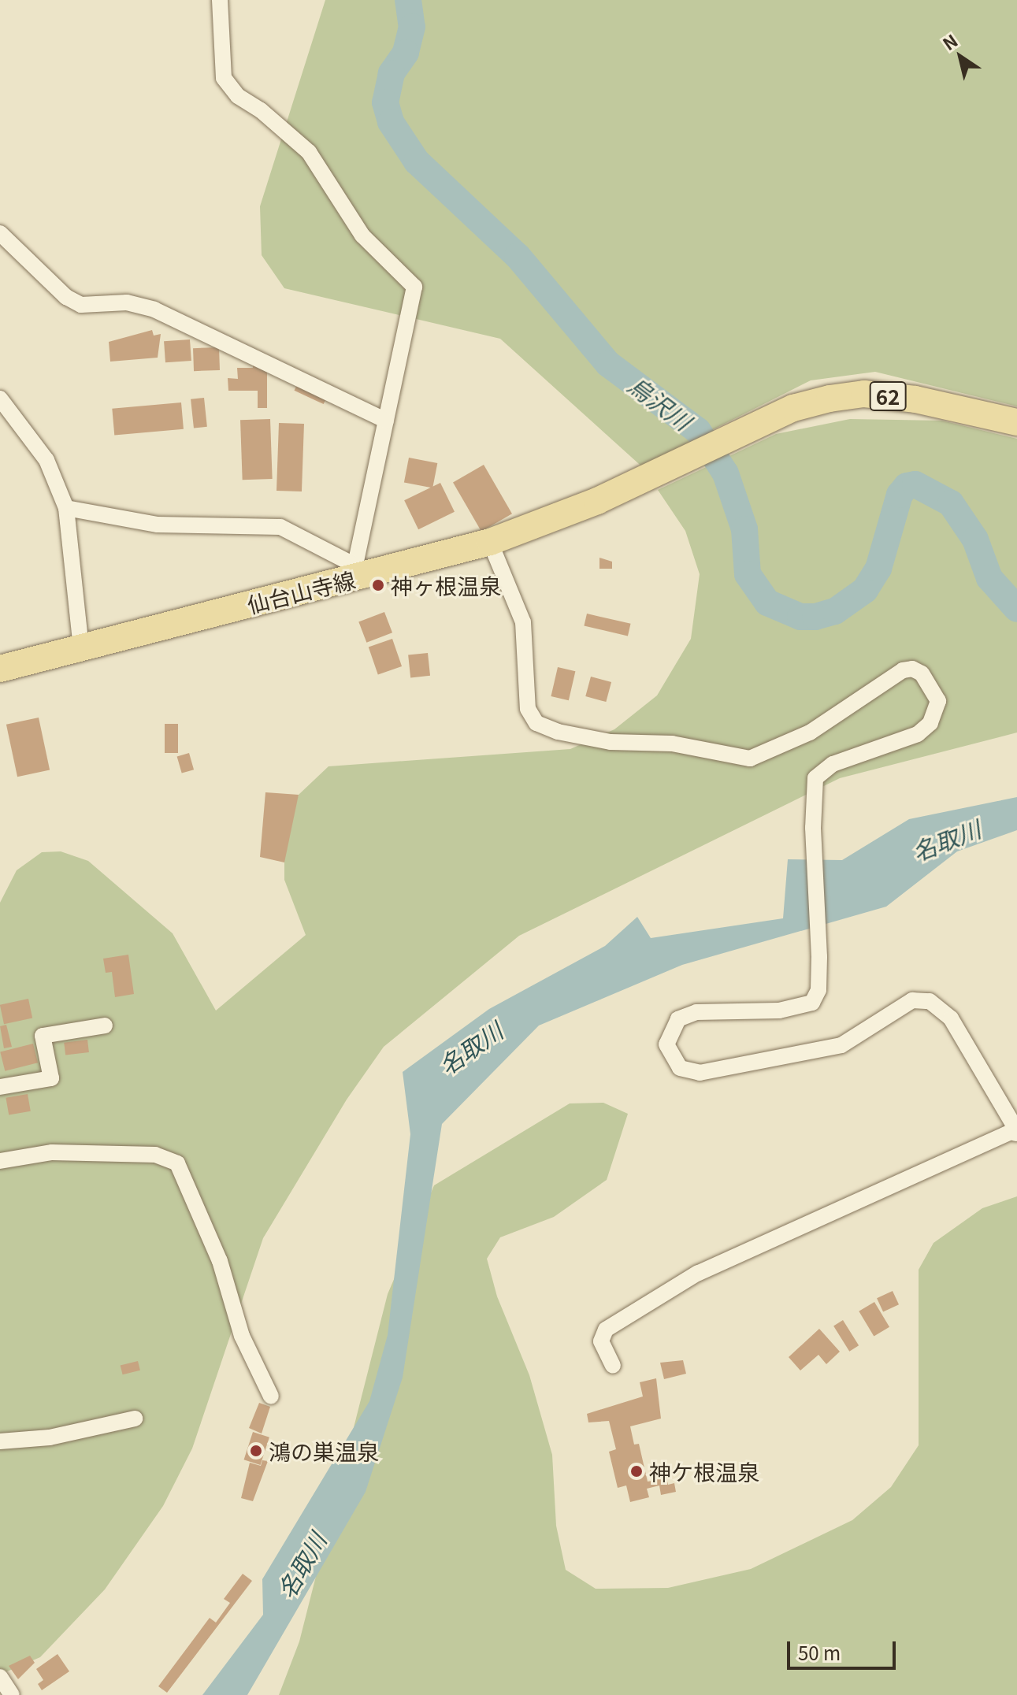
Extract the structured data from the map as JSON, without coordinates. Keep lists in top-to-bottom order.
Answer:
{
  "streets": {
    "main road": ["62", "仙台山寺線"]
  },
  "water": ["烏沢川", "名取川"],
  "places": ["神ヶ根温泉", "鴻の巣温泉", "神ケ根温泉"],
  "scale_bar": "50 m",
  "north": "top left"
}
